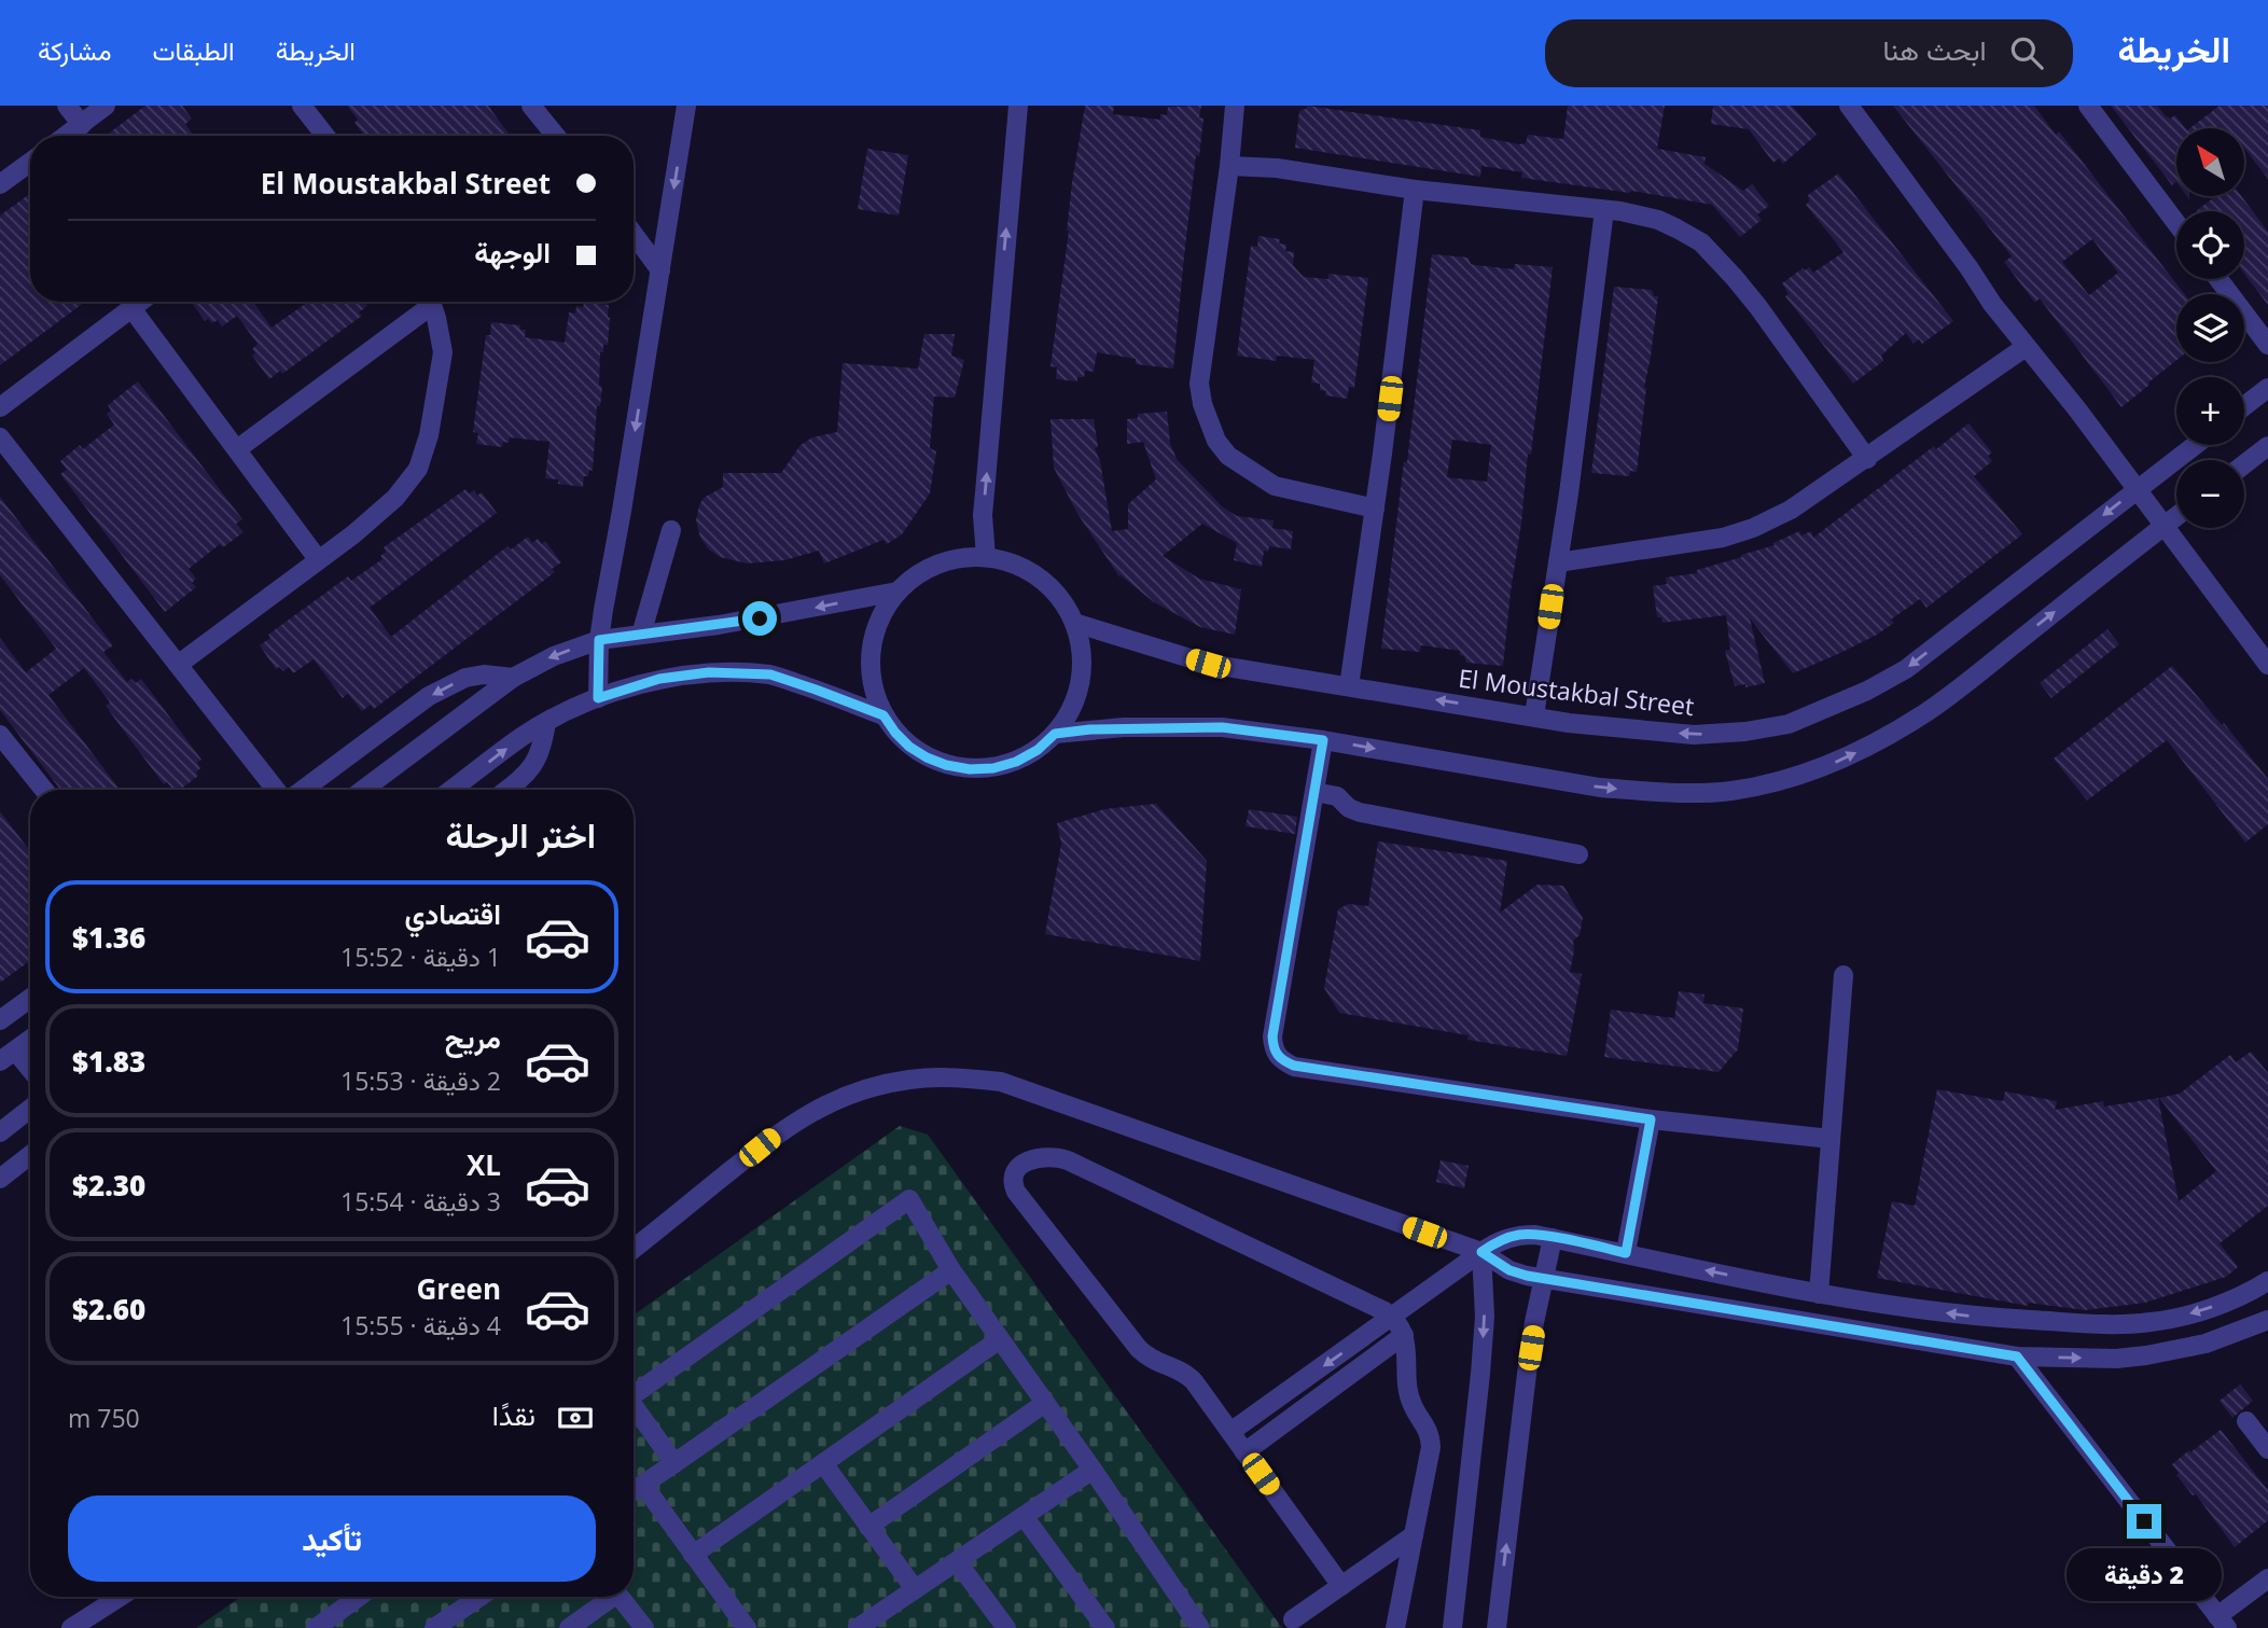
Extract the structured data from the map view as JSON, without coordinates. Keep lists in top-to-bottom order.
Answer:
{
  "streets": {
    "street": ["El Moustakbal Street"]
  },
  "north": "top left",
  "page": {
    "header": "الخريطة",
    "search": "ابحث هنا",
    "nav": ["الخريطة", "الطبقات", "مشاركة"],
    "map_buttons": ["+", "−"],
    "banner": ["El Moustakbal Street", "الوجهة"],
    "heading": "اختر الرحلة",
    "list": [
      {
        "name": "اقتصادي",
        "note": "1 دقيقة · 15:52",
        "value": "$1.36"
      },
      {
        "name": "مريح",
        "note": "2 دقيقة · 15:53",
        "value": "$1.83"
      },
      {
        "name": "XL",
        "note": "3 دقيقة · 15:54",
        "value": "$2.30"
      },
      {
        "name": "Green",
        "note": "4 دقيقة · 15:55",
        "value": "$2.60"
      }
    ],
    "pay": ["نقدًا", "750 m"],
    "buttons": "تأكيد",
    "bubble": "2 دقيقة"
  }
}
